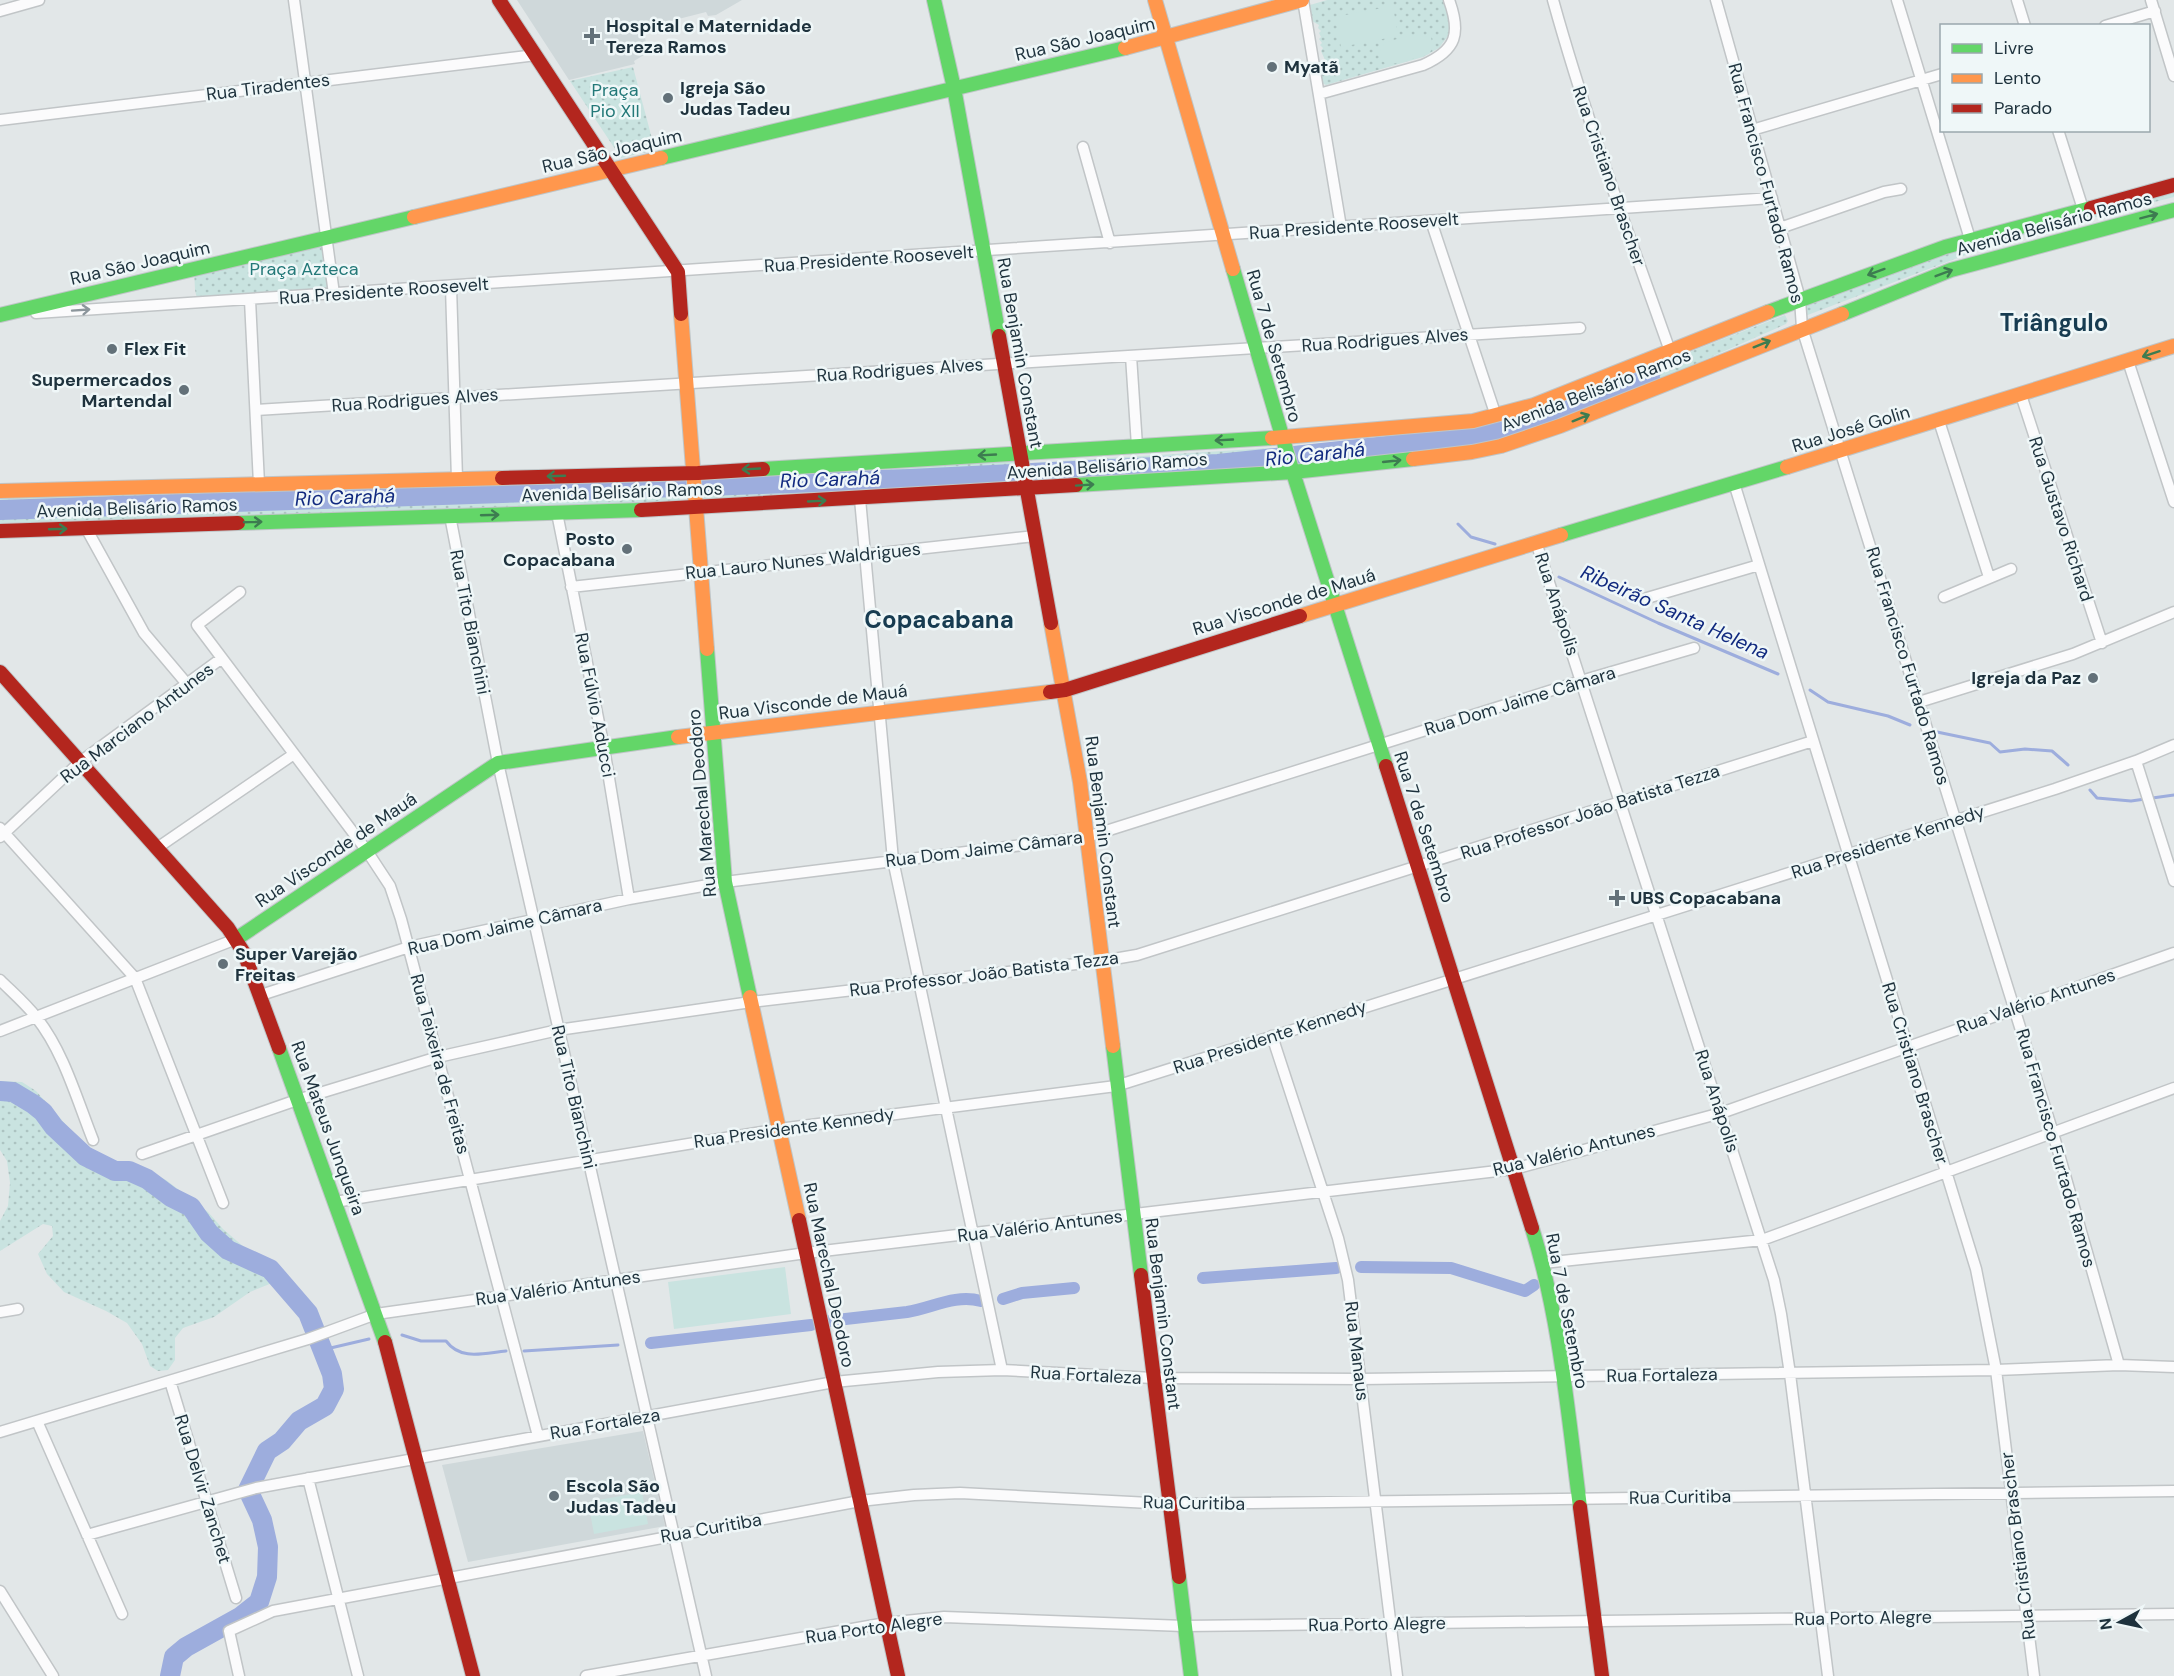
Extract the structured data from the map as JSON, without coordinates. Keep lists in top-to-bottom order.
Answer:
{
  "streets": {
    "street": [
      "Rua São Joaquim",
      "Rua Tiradentes",
      "Rua Cristiano Brascher",
      "Rua Francisco Furtado Ramos",
      "Avenida Belisário Ramos",
      "Rua Presidente Roosevelt",
      "Rua Rodrigues Alves",
      "Rua 7 de Setembro",
      "Rua Benjamin Constant",
      "Rua José Golin",
      "Rua Gustavo Richard",
      "Rua Lauro Nunes Waldrigues",
      "Rua Visconde de Mauá",
      "Rua Anápolis",
      "Rua Tito Bianchini",
      "Rua Dom Jaime Câmara",
      "Rua Fúlvio Aducci",
      "Rua Marciano Antunes",
      "Rua Marechal Deodoro",
      "Rua Professor João Batista Tezza",
      "Rua Presidente Kennedy",
      "Rua Valério Antunes",
      "Rua Teixeira de Freitas",
      "Rua Mateus Junqueira",
      "Rua Manaus",
      "Rua Fortaleza",
      "Rua Delvir Zanchet",
      "Rua Curitiba",
      "Rua Porto Alegre"
    ]
  },
  "crossings": [
    ["Rua São Joaquim", "Rua Presidente Roosevelt"],
    ["Rua São Joaquim", "Rua 7 de Setembro"],
    ["Rua São Joaquim", "Rua Benjamin Constant"],
    ["Rua São Joaquim", "Rua Marechal Deodoro"],
    ["Rua Tiradentes", "Rua Marechal Deodoro"],
    ["Rua Cristiano Brascher", "Avenida Belisário Ramos"],
    ["Rua Cristiano Brascher", "Rua Presidente Roosevelt"],
    ["Rua Cristiano Brascher", "Rua José Golin"],
    ["Rua Cristiano Brascher", "Rua Professor João Batista Tezza"],
    ["Rua Cristiano Brascher", "Rua Presidente Kennedy"],
    ["Rua Cristiano Brascher", "Rua Valério Antunes"],
    ["Rua Cristiano Brascher", "Rua Fortaleza"],
    ["Rua Cristiano Brascher", "Rua Curitiba"],
    ["Rua Cristiano Brascher", "Rua Porto Alegre"],
    ["Rua Francisco Furtado Ramos", "Avenida Belisário Ramos"],
    ["Rua Francisco Furtado Ramos", "Rua Presidente Roosevelt"],
    ["Rua Francisco Furtado Ramos", "Rua José Golin"],
    ["Rua Francisco Furtado Ramos", "Rua Presidente Kennedy"],
    ["Rua Francisco Furtado Ramos", "Rua Valério Antunes"],
    ["Rua Francisco Furtado Ramos", "Rua Fortaleza"],
    ["Avenida Belisário Ramos", "Rua 7 de Setembro"],
    ["Avenida Belisário Ramos", "Rua Benjamin Constant"],
    ["Avenida Belisário Ramos", "Rua Tito Bianchini"],
    ["Avenida Belisário Ramos", "Rua Fúlvio Aducci"],
    ["Avenida Belisário Ramos", "Rua Marechal Deodoro"],
    ["Rua Presidente Roosevelt", "Rua 7 de Setembro"],
    ["Rua Presidente Roosevelt", "Rua Benjamin Constant"],
    ["Rua Presidente Roosevelt", "Rua Marechal Deodoro"],
    ["Rua Rodrigues Alves", "Rua 7 de Setembro"],
    ["Rua Rodrigues Alves", "Rua Benjamin Constant"],
    ["Rua Rodrigues Alves", "Rua Marechal Deodoro"],
    ["Rua 7 de Setembro", "Rua Visconde de Mauá"],
    ["Rua 7 de Setembro", "Rua Dom Jaime Câmara"],
    ["Rua 7 de Setembro", "Rua Professor João Batista Tezza"],
    ["Rua 7 de Setembro", "Rua Presidente Kennedy"],
    ["Rua 7 de Setembro", "Rua Valério Antunes"],
    ["Rua 7 de Setembro", "Rua Fortaleza"],
    ["Rua 7 de Setembro", "Rua Curitiba"],
    ["Rua 7 de Setembro", "Rua Porto Alegre"],
    ["Rua Benjamin Constant", "Rua Lauro Nunes Waldrigues"],
    ["Rua Benjamin Constant", "Rua Visconde de Mauá"],
    ["Rua Benjamin Constant", "Rua Dom Jaime Câmara"],
    ["Rua Benjamin Constant", "Rua Professor João Batista Tezza"],
    ["Rua Benjamin Constant", "Rua Presidente Kennedy"],
    ["Rua Benjamin Constant", "Rua Valério Antunes"],
    ["Rua Benjamin Constant", "Rua Fortaleza"],
    ["Rua Benjamin Constant", "Rua Curitiba"],
    ["Rua Benjamin Constant", "Rua Porto Alegre"],
    ["Rua José Golin", "Rua Gustavo Richard"],
    ["Rua José Golin", "Rua Visconde de Mauá"],
    ["Rua José Golin", "Rua Anápolis"],
    ["Rua Lauro Nunes Waldrigues", "Rua Fúlvio Aducci"],
    ["Rua Lauro Nunes Waldrigues", "Rua Marechal Deodoro"],
    ["Rua Visconde de Mauá", "Rua Anápolis"],
    ["Rua Visconde de Mauá", "Rua Tito Bianchini"],
    ["Rua Visconde de Mauá", "Rua Fúlvio Aducci"],
    ["Rua Visconde de Mauá", "Rua Marechal Deodoro"],
    ["Rua Visconde de Mauá", "Rua Teixeira de Freitas"],
    ["Rua Visconde de Mauá", "Rua Mateus Junqueira"],
    ["Rua Anápolis", "Rua Dom Jaime Câmara"],
    ["Rua Anápolis", "Rua Professor João Batista Tezza"],
    ["Rua Anápolis", "Rua Presidente Kennedy"],
    ["Rua Anápolis", "Rua Valério Antunes"],
    ["Rua Anápolis", "Rua Fortaleza"],
    ["Rua Anápolis", "Rua Curitiba"],
    ["Rua Anápolis", "Rua Porto Alegre"],
    ["Rua Tito Bianchini", "Rua Dom Jaime Câmara"],
    ["Rua Tito Bianchini", "Rua Professor João Batista Tezza"],
    ["Rua Tito Bianchini", "Rua Presidente Kennedy"],
    ["Rua Tito Bianchini", "Rua Valério Antunes"],
    ["Rua Tito Bianchini", "Rua Fortaleza"],
    ["Rua Tito Bianchini", "Rua Curitiba"],
    ["Rua Tito Bianchini", "Rua Porto Alegre"],
    ["Rua Dom Jaime Câmara", "Rua Fúlvio Aducci"],
    ["Rua Dom Jaime Câmara", "Rua Marechal Deodoro"],
    ["Rua Dom Jaime Câmara", "Rua Teixeira de Freitas"],
    ["Rua Dom Jaime Câmara", "Rua Mateus Junqueira"],
    ["Rua Marciano Antunes", "Rua Teixeira de Freitas"],
    ["Rua Marciano Antunes", "Rua Mateus Junqueira"],
    ["Rua Marechal Deodoro", "Rua Professor João Batista Tezza"],
    ["Rua Marechal Deodoro", "Rua Presidente Kennedy"],
    ["Rua Marechal Deodoro", "Rua Valério Antunes"],
    ["Rua Marechal Deodoro", "Rua Fortaleza"],
    ["Rua Marechal Deodoro", "Rua Curitiba"],
    ["Rua Marechal Deodoro", "Rua Porto Alegre"],
    ["Rua Professor João Batista Tezza", "Rua Teixeira de Freitas"],
    ["Rua Professor João Batista Tezza", "Rua Mateus Junqueira"],
    ["Rua Presidente Kennedy", "Rua Teixeira de Freitas"],
    ["Rua Presidente Kennedy", "Rua Mateus Junqueira"],
    ["Rua Presidente Kennedy", "Rua Manaus"],
    ["Rua Valério Antunes", "Rua Teixeira de Freitas"],
    ["Rua Valério Antunes", "Rua Mateus Junqueira"],
    ["Rua Valério Antunes", "Rua Manaus"],
    ["Rua Valério Antunes", "Rua Delvir Zanchet"],
    ["Rua Teixeira de Freitas", "Rua Fortaleza"],
    ["Rua Mateus Junqueira", "Rua Fortaleza"],
    ["Rua Mateus Junqueira", "Rua Curitiba"],
    ["Rua Manaus", "Rua Fortaleza"],
    ["Rua Manaus", "Rua Curitiba"],
    ["Rua Manaus", "Rua Porto Alegre"],
    ["Rua Fortaleza", "Rua Delvir Zanchet"]
  ],
  "districts": ["Triângulo", "Copacabana"],
  "water": ["Rio Carahá", "Ribeirão Santa Helena"],
  "parks": ["Praça Pio XII", "Praça Azteca"],
  "places": {
    "health": ["Hospital e Maternidade Tereza Ramos", "UBS Copacabana"],
    "other": [
      "Myatã",
      "Igreja São Judas Tadeu",
      "Flex Fit",
      "Supermercados Martendal",
      "Posto Copacabana",
      "Igreja da Paz",
      "Super Varejão Freitas",
      "Escola São Judas Tadeu"
    ]
  },
  "legend": ["Livre", "Lento", "Parado"],
  "north": "left"
}
